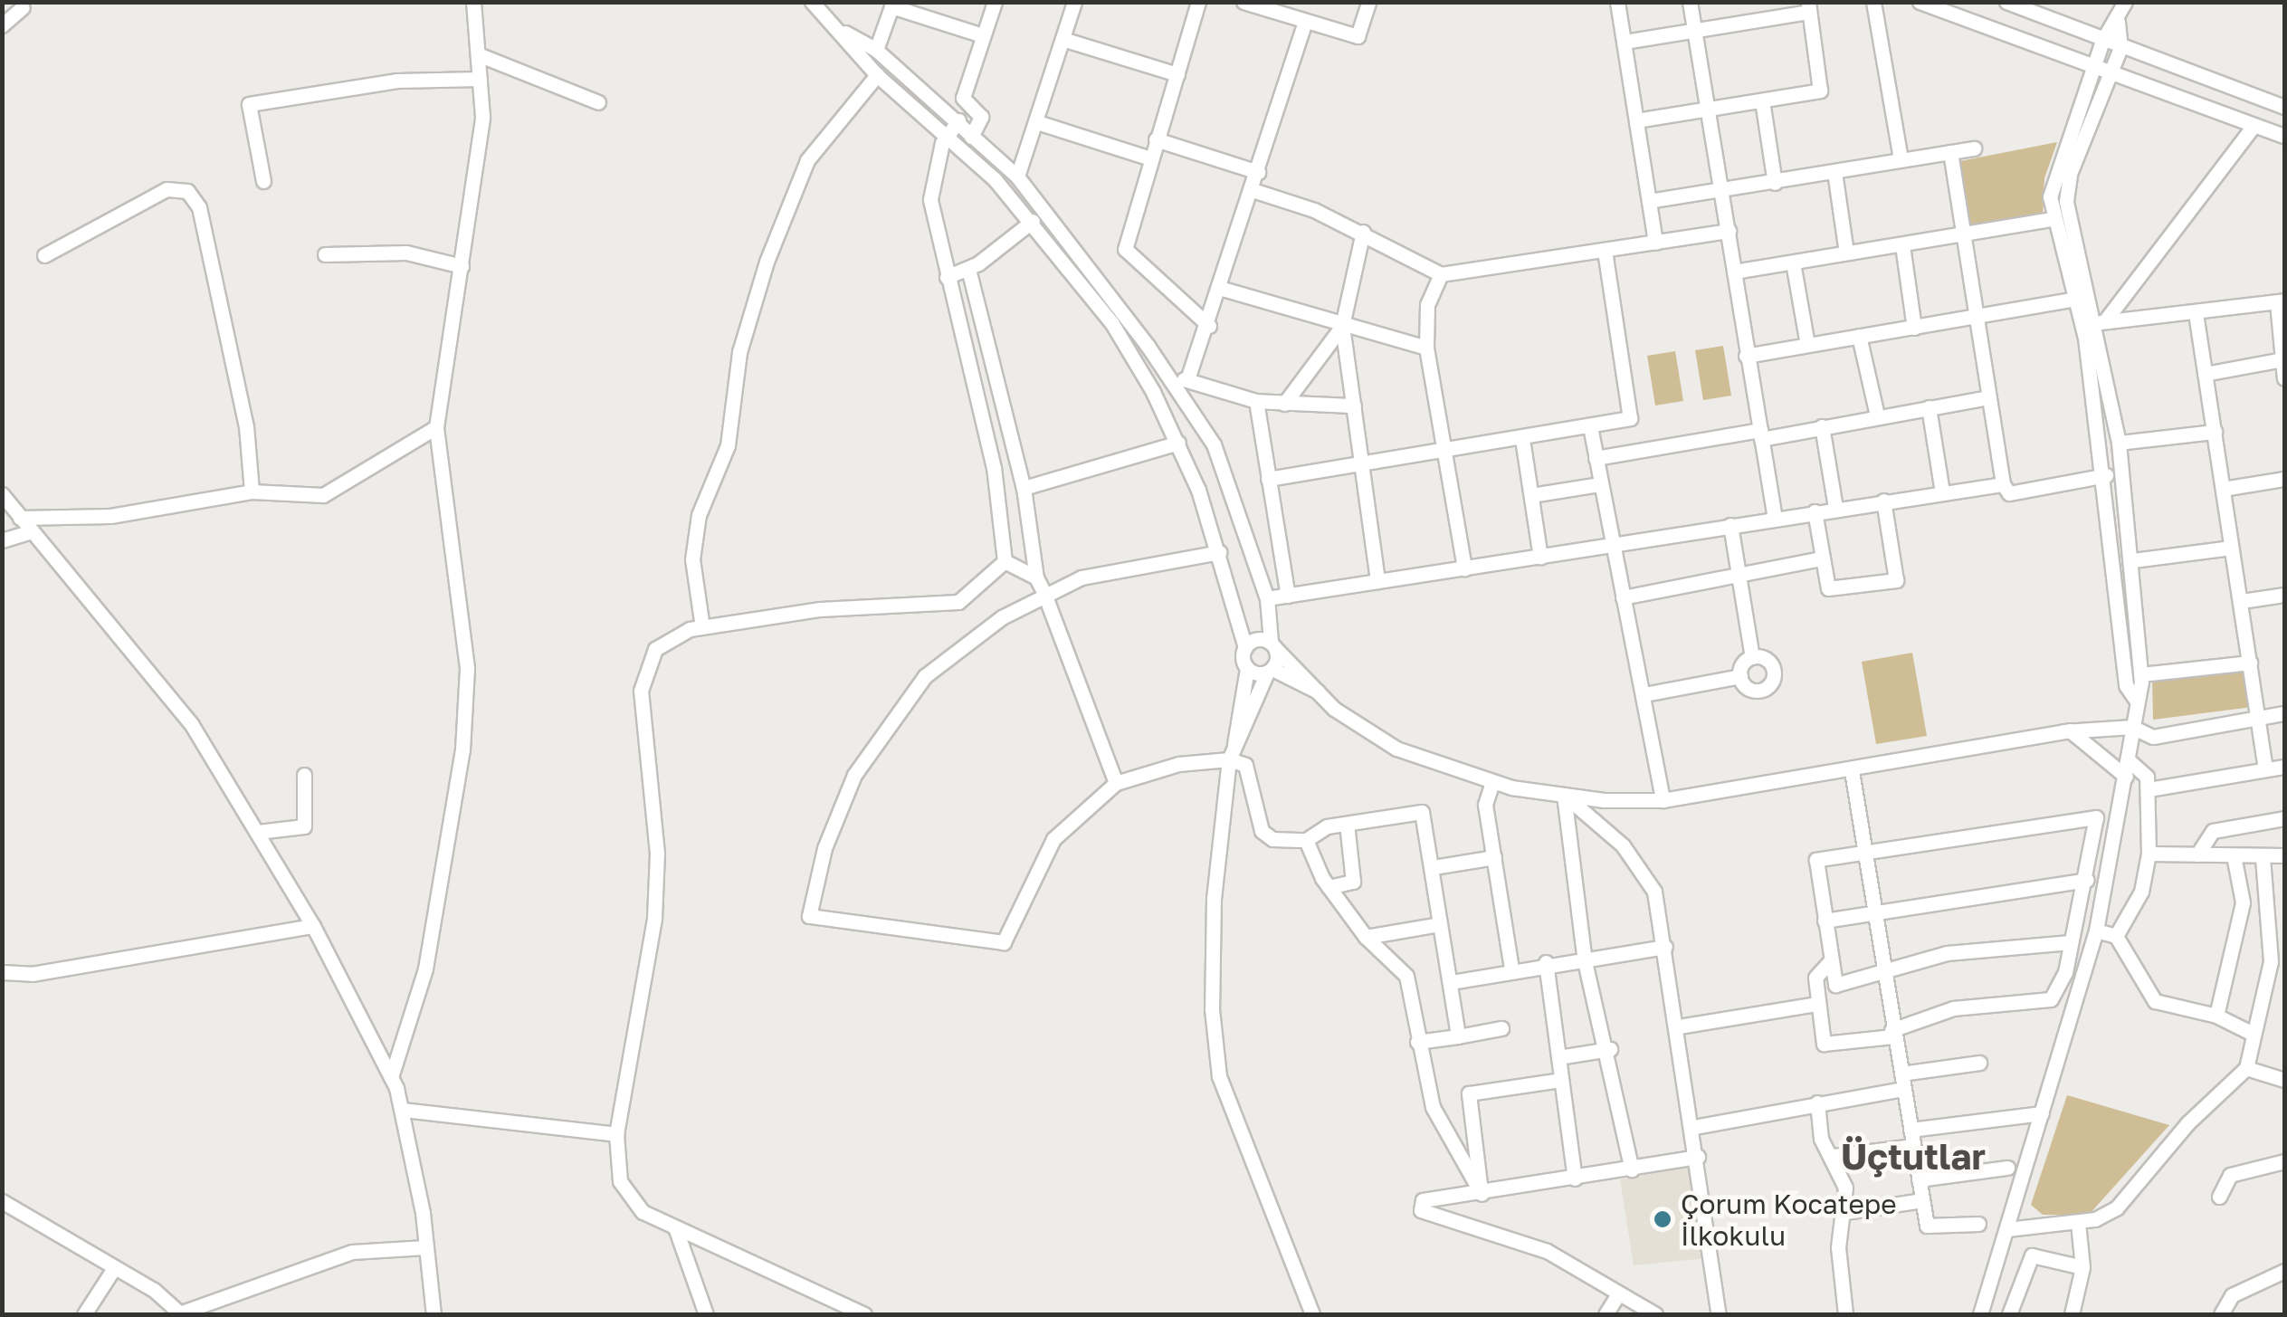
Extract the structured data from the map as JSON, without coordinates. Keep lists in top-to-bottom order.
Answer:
{
  "districts": ["Üçtutlar"],
  "places": ["Çorum Kocatepe İlkokulu"]
}
